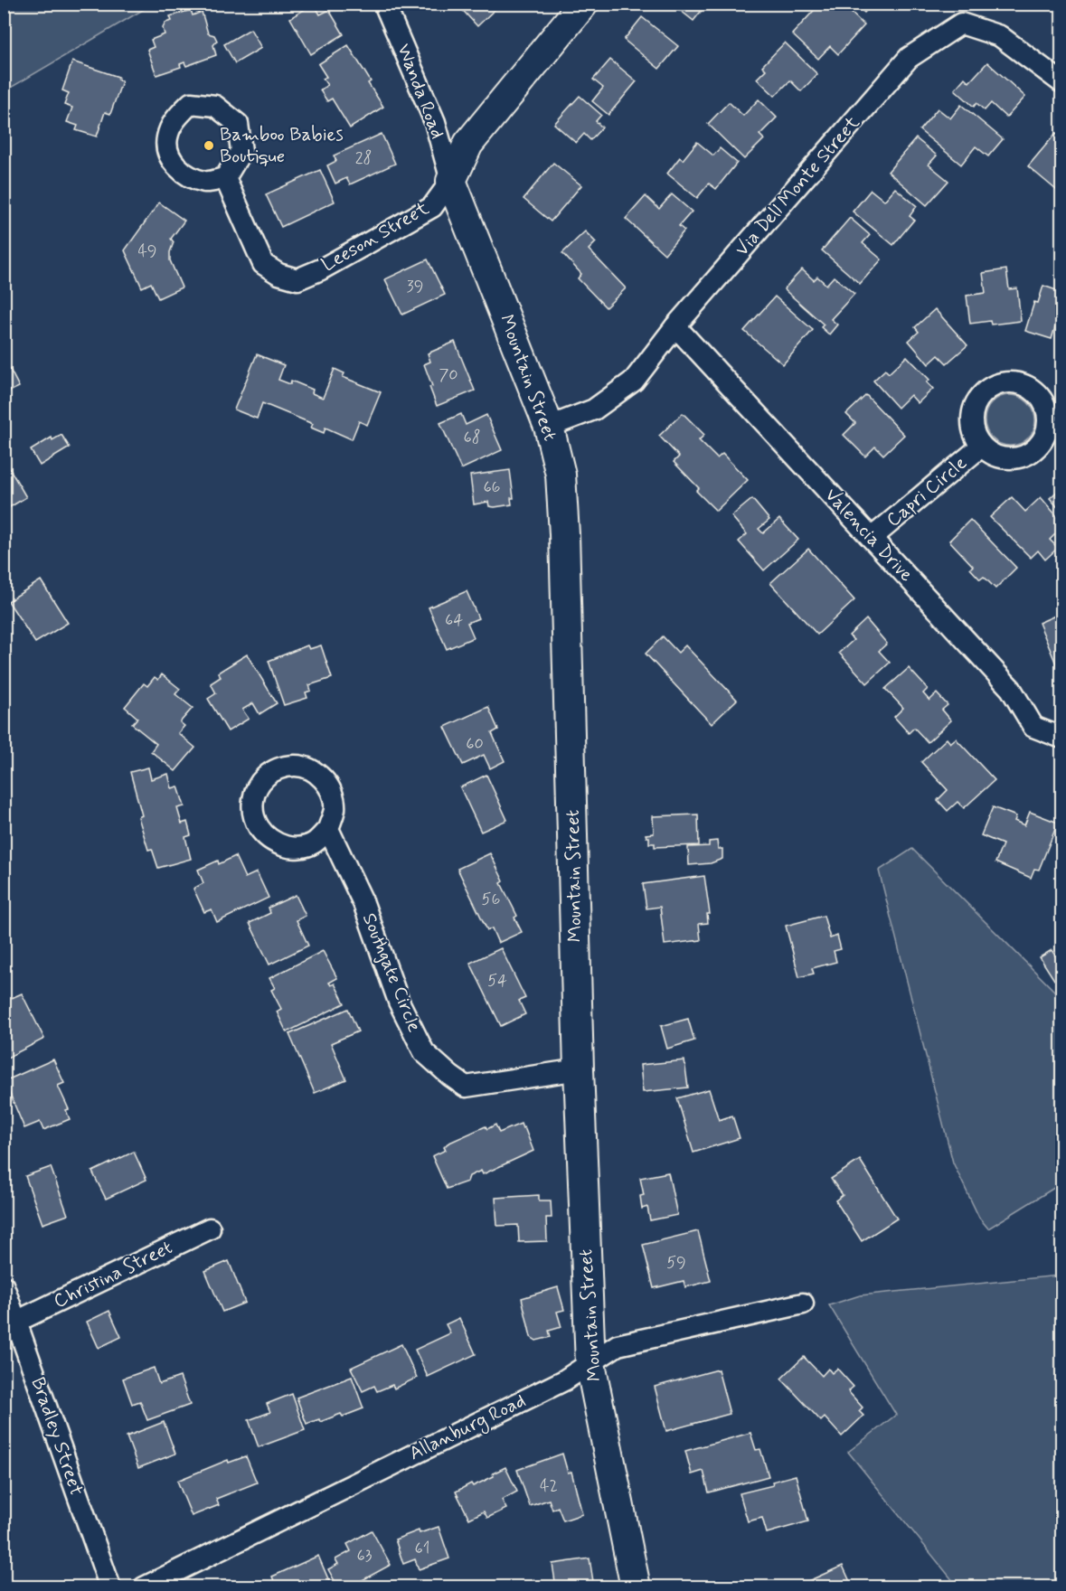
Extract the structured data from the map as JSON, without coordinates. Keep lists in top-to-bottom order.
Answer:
{
  "streets": {
    "street": [
      "Wanda Road",
      "Via Dell Monte Street",
      "Leeson Street",
      "Mountain Street",
      "Capri Circle",
      "Valencia Drive",
      "Southgate Circle",
      "Christina Street",
      "Allanburg Road",
      "Bradley Street"
    ]
  },
  "crossings": [
    ["Wanda Road", "Leeson Street"],
    ["Wanda Road", "Mountain Street"],
    ["Via Dell Monte Street", "Mountain Street"],
    ["Via Dell Monte Street", "Valencia Drive"],
    ["Leeson Street", "Mountain Street"],
    ["Mountain Street", "Southgate Circle"],
    ["Mountain Street", "Allanburg Road"],
    ["Capri Circle", "Valencia Drive"],
    ["Christina Street", "Bradley Street"]
  ],
  "places": ["Bamboo Babies Boutique"],
  "house_numbers": [
    "28",
    "49",
    "39",
    "70",
    "68",
    "66",
    "64",
    "60",
    "56",
    "54",
    "59",
    "42",
    "61",
    "63"
  ]
}
